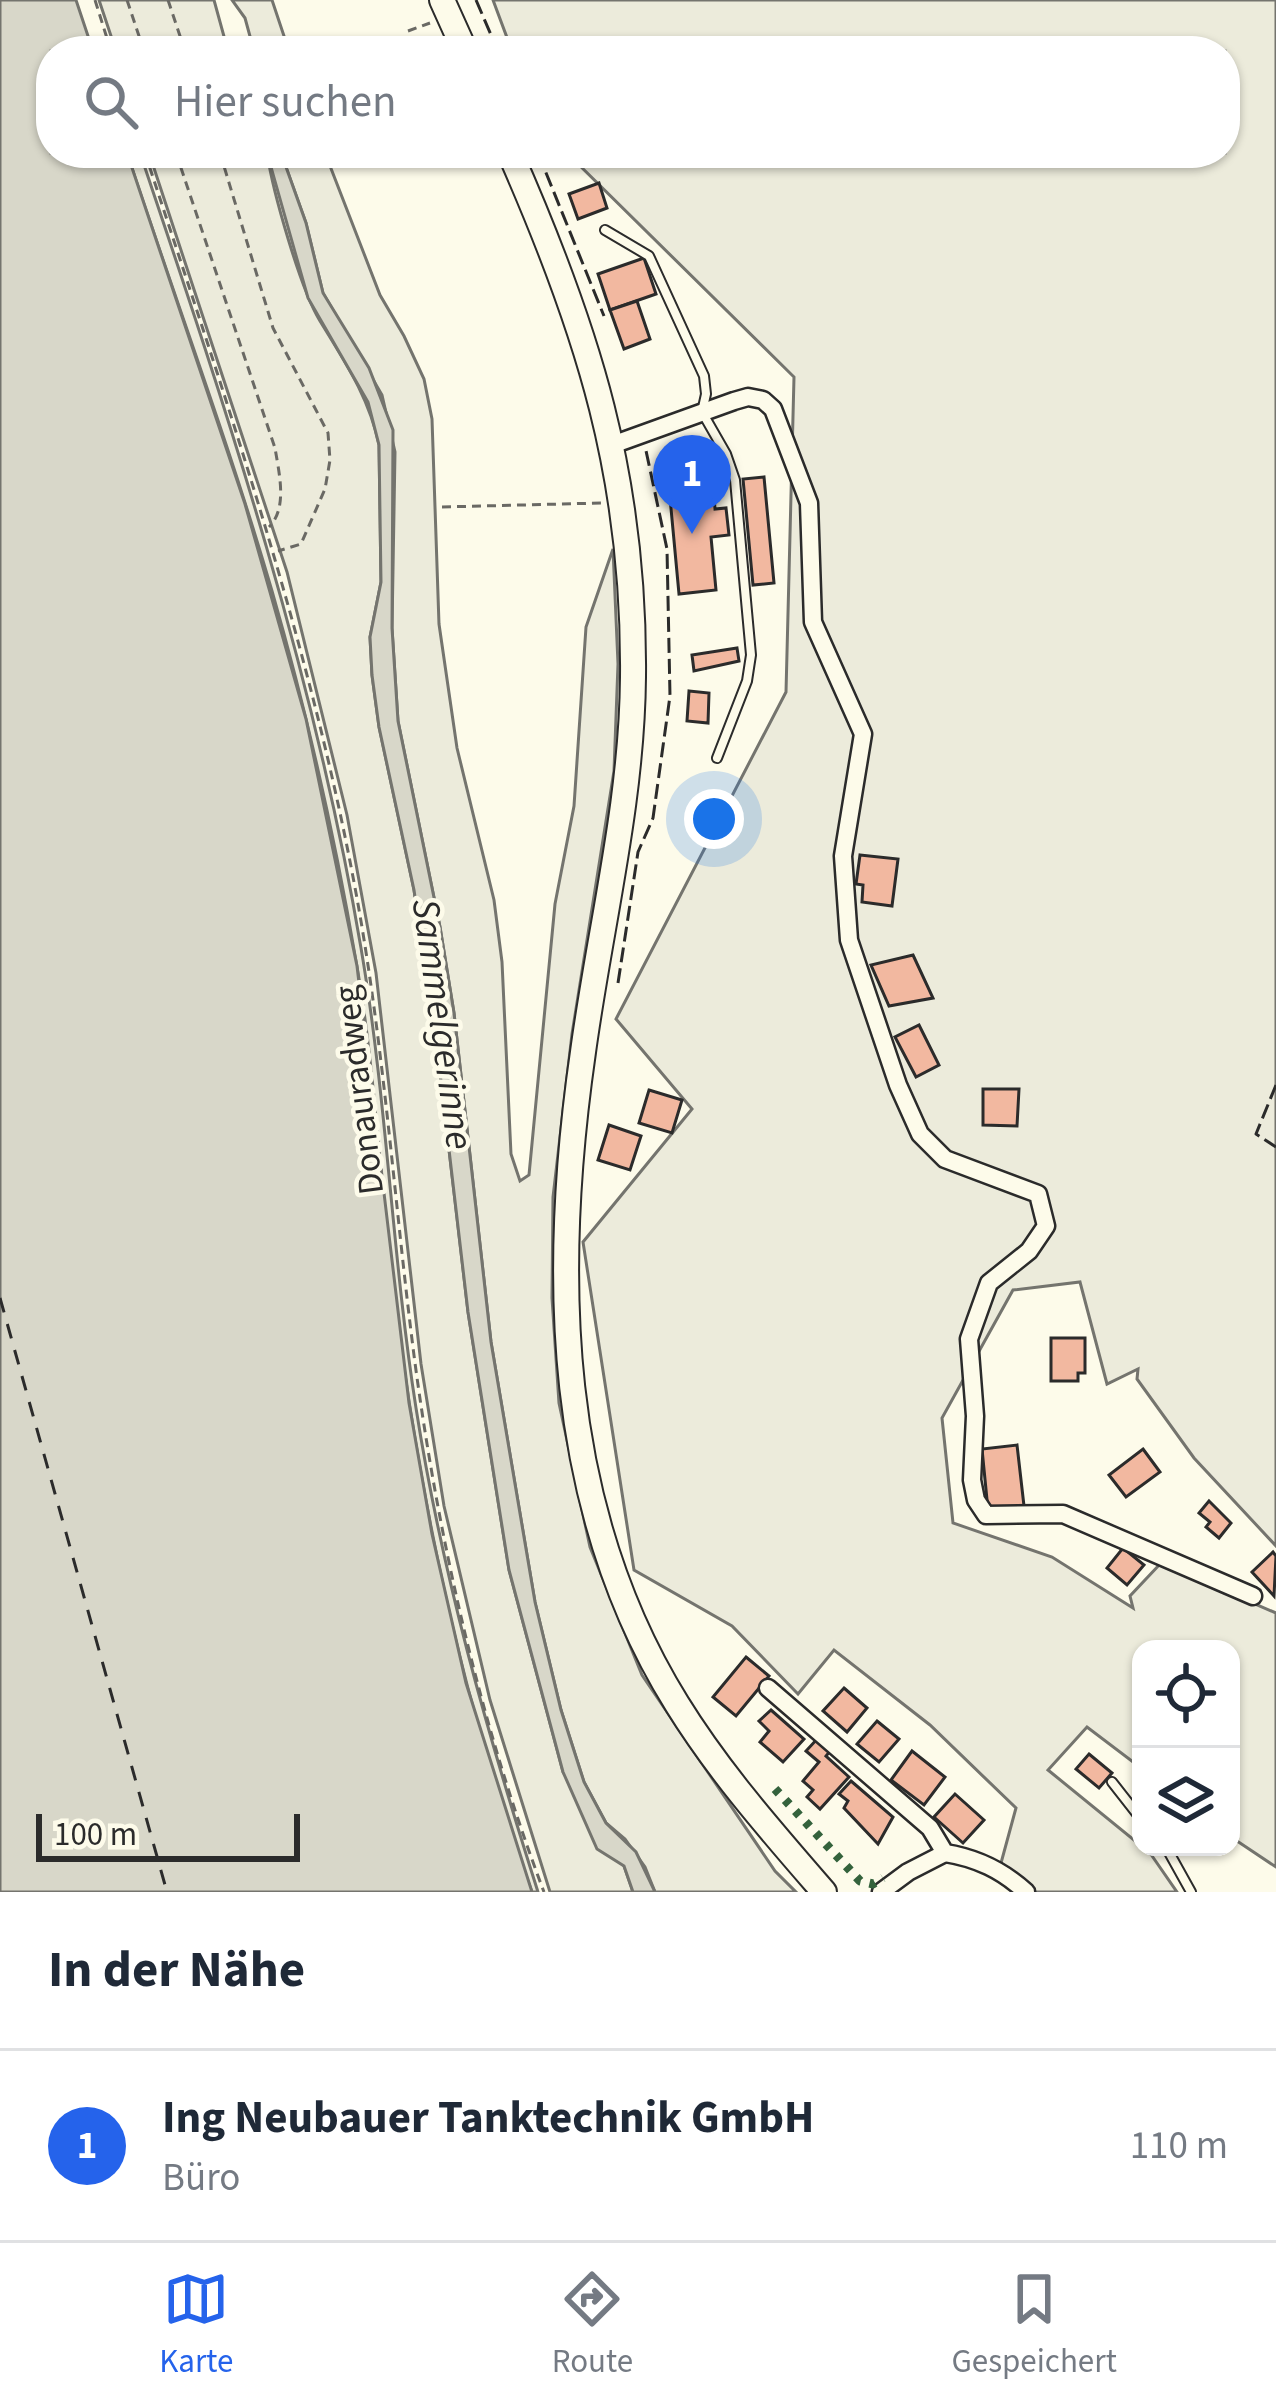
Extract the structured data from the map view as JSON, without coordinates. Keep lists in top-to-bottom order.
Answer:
{
  "streets": {
    "path": ["Donauradweg"]
  },
  "water": ["Sammelgerinne"],
  "scale_bar": "100 m",
  "page": {
    "search": "Hier suchen",
    "pins": "1",
    "scale": "100 m",
    "heading": "In der Nähe",
    "list": [
      {
        "mark": "1",
        "name": "Ing Neubauer Tanktechnik GmbH",
        "note": "Büro",
        "value": "110 m"
      }
    ],
    "nav": ["Karte", "Route", "Gespeichert"]
  }
}
